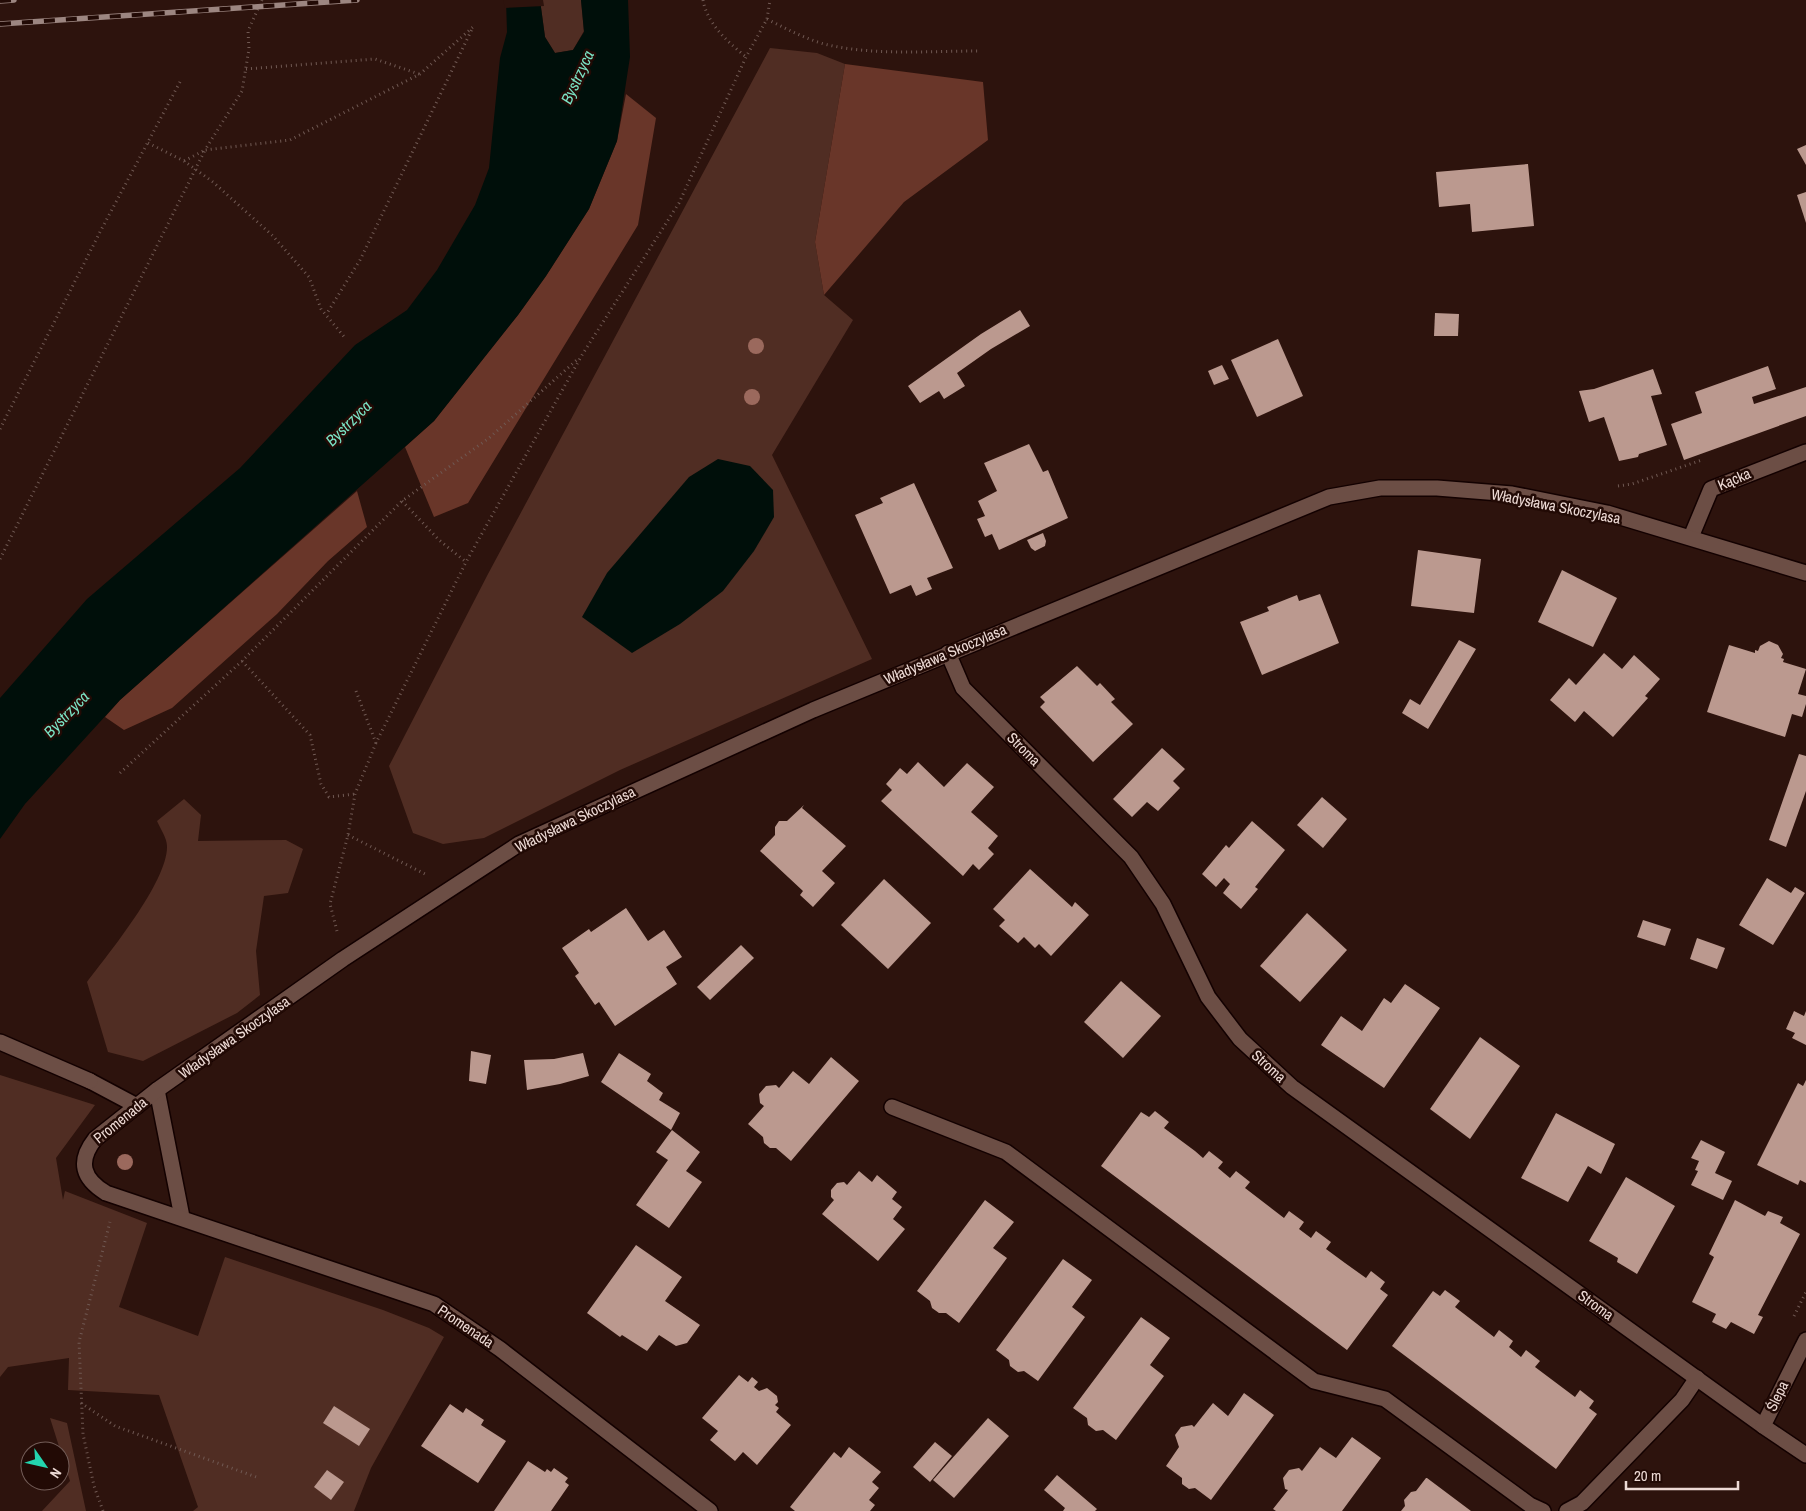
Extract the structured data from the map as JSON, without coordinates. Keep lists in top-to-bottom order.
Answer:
{
  "streets": {
    "street": [
      "Kącka",
      "Władysława Skoczylasa",
      "Stroma",
      "Promenada",
      "Ślepa"
    ]
  },
  "crossings": [
    ["Kącka", "Władysława Skoczylasa"],
    ["Władysława Skoczylasa", "Stroma"],
    ["Władysława Skoczylasa", "Promenada"],
    ["Stroma", "Ślepa"]
  ],
  "water": ["Bystrzyca"],
  "scale_bar": "20 m",
  "north": "bottom right"
}
